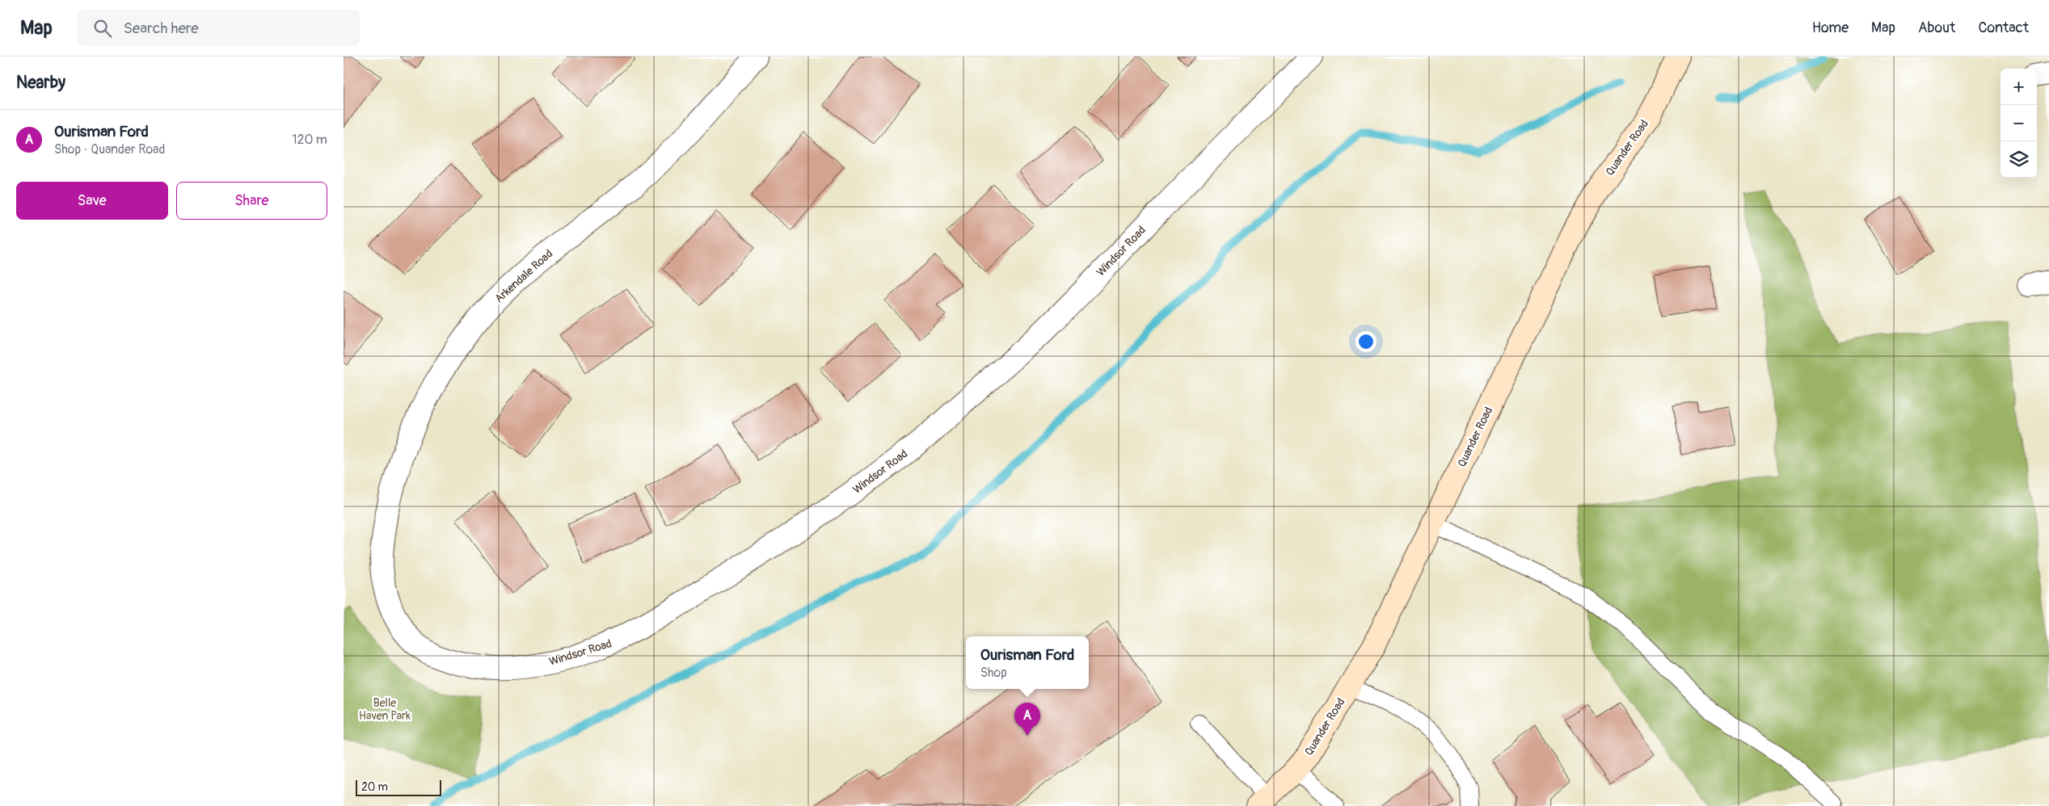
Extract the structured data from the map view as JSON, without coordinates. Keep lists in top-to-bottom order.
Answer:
{
  "streets": {
    "street": ["Quander Road", "Windsor Road", "Arkendale Road"]
  },
  "crossings": [
    ["Windsor Road", "Arkendale Road"]
  ],
  "parks": ["Belle Haven Park"],
  "scale_bar": "20 m",
  "page": {
    "header": "Map",
    "search": "Search here",
    "nav": [
      "Home",
      "Map",
      "About",
      "Contact"
    ],
    "heading": "Nearby",
    "map_buttons": ["+", "−"],
    "list": [
      {
        "mark": "A",
        "name": "Ourisman Ford",
        "note": "Shop · Quander Road",
        "value": "120 m"
      }
    ],
    "buttons": ["Save", "Share"],
    "popup": ["Ourisman Ford", "Shop"],
    "pins": "A",
    "scale": "20 m"
  }
}
